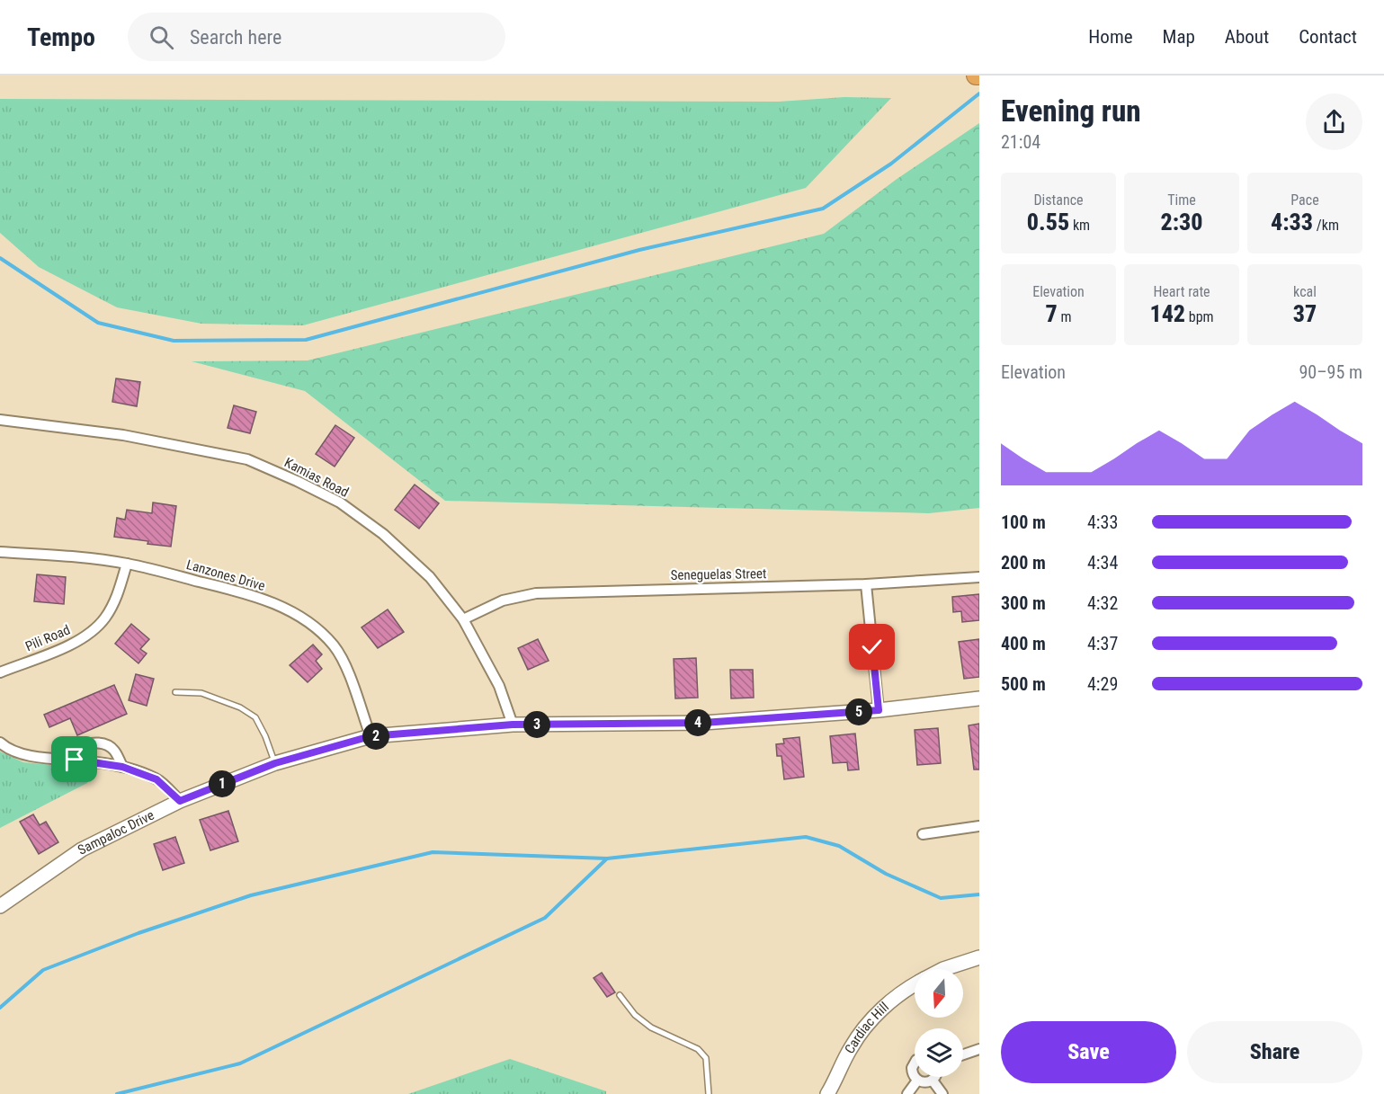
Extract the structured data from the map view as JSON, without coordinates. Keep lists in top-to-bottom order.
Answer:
{
  "streets": {
    "street": [
      "Kamias Road",
      "Seneguelas Street",
      "Lanzones Drive",
      "Pili Road",
      "Sampaloc Drive",
      "Cardiac Hill"
    ]
  },
  "crossings": [
    ["Kamias Road", "Seneguelas Street"],
    ["Kamias Road", "Sampaloc Drive"],
    ["Lanzones Drive", "Pili Road"],
    ["Lanzones Drive", "Sampaloc Drive"]
  ],
  "north": "bottom",
  "page": {
    "header": "Tempo",
    "search": "Search here",
    "nav": [
      "Home",
      "Map",
      "About",
      "Contact"
    ],
    "heading": ["Evening run", "21:04"],
    "stats": [
      ["Distance", "0.55 km"],
      ["Time", "2:30"],
      ["Pace", "4:33 /km"],
      ["Elevation", "7 m"],
      ["Heart rate", "142 bpm"],
      ["kcal", "37"]
    ],
    "chart": ["Elevation", "90–95 m"],
    "list": [
      {
        "name": "100 m",
        "note": "4:33"
      },
      {
        "name": "200 m",
        "note": "4:34"
      },
      {
        "name": "300 m",
        "note": "4:32"
      },
      {
        "name": "400 m",
        "note": "4:37"
      },
      {
        "name": "500 m",
        "note": "4:29"
      }
    ],
    "pins": [
      "5",
      "4",
      "3",
      "2",
      "1"
    ],
    "buttons": ["Save", "Share"]
  }
}
